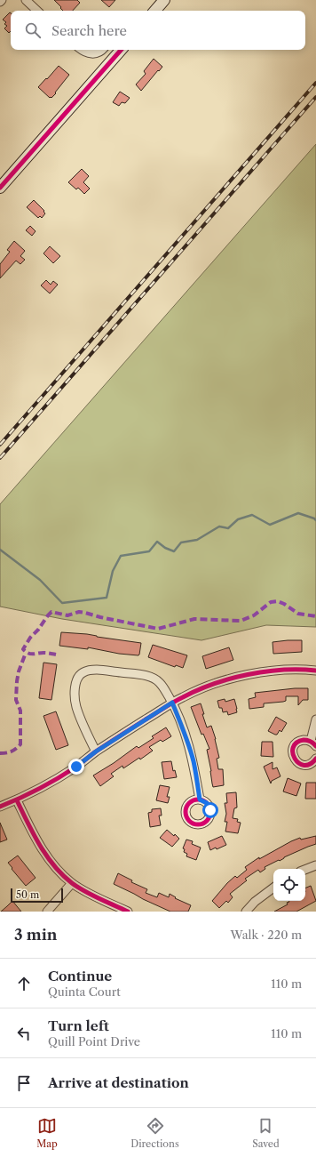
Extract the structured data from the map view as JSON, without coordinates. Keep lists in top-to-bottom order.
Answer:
{
  "scale_bar": "50 m",
  "page": {
    "search": "Search here",
    "scale": "50 m",
    "heading": ["3 min", "Walk · 220 m"],
    "list": [
      ["Continue", "Quinta Court", "110 m"],
      ["Turn left", "Quill Point Drive", "110 m"],
      "Arrive at destination"
    ],
    "nav": ["Map", "Directions", "Saved"]
  }
}
